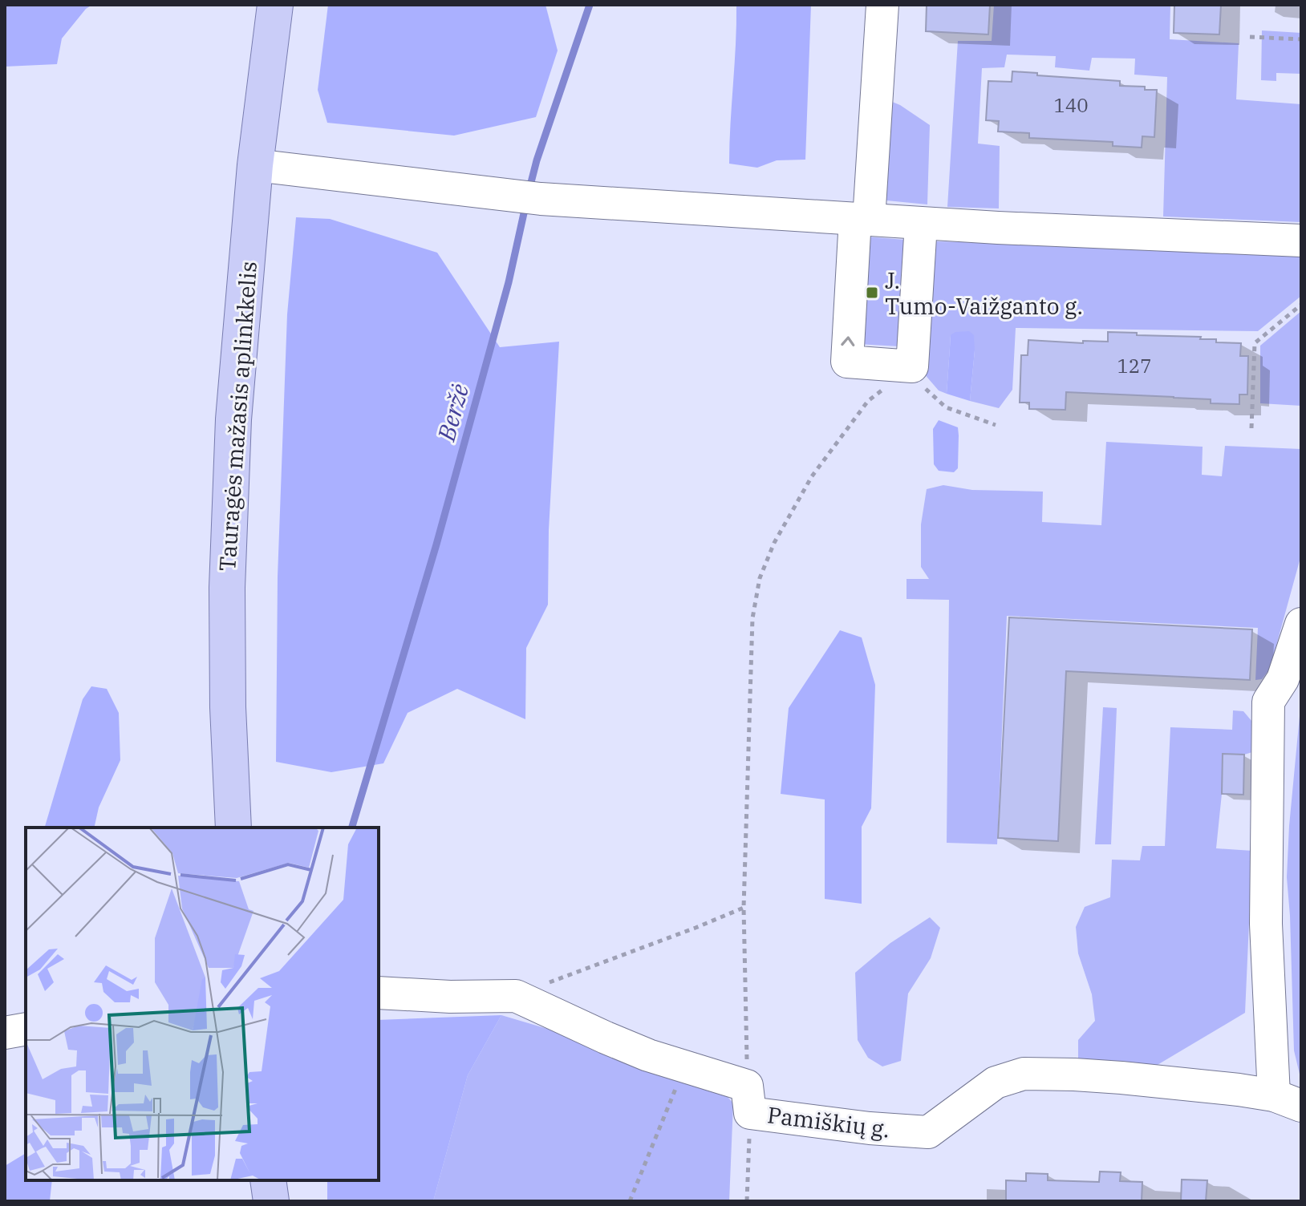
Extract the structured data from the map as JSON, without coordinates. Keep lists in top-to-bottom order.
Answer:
{
  "streets": {
    "main road": ["Tauragės mažasis aplinkkelis"],
    "street": ["Pamiškių g."]
  },
  "water": ["Beržė"],
  "places": {
    "transit": ["J. Tumo-Vaižganto g."]
  },
  "house_numbers": ["140", "127"]
}
